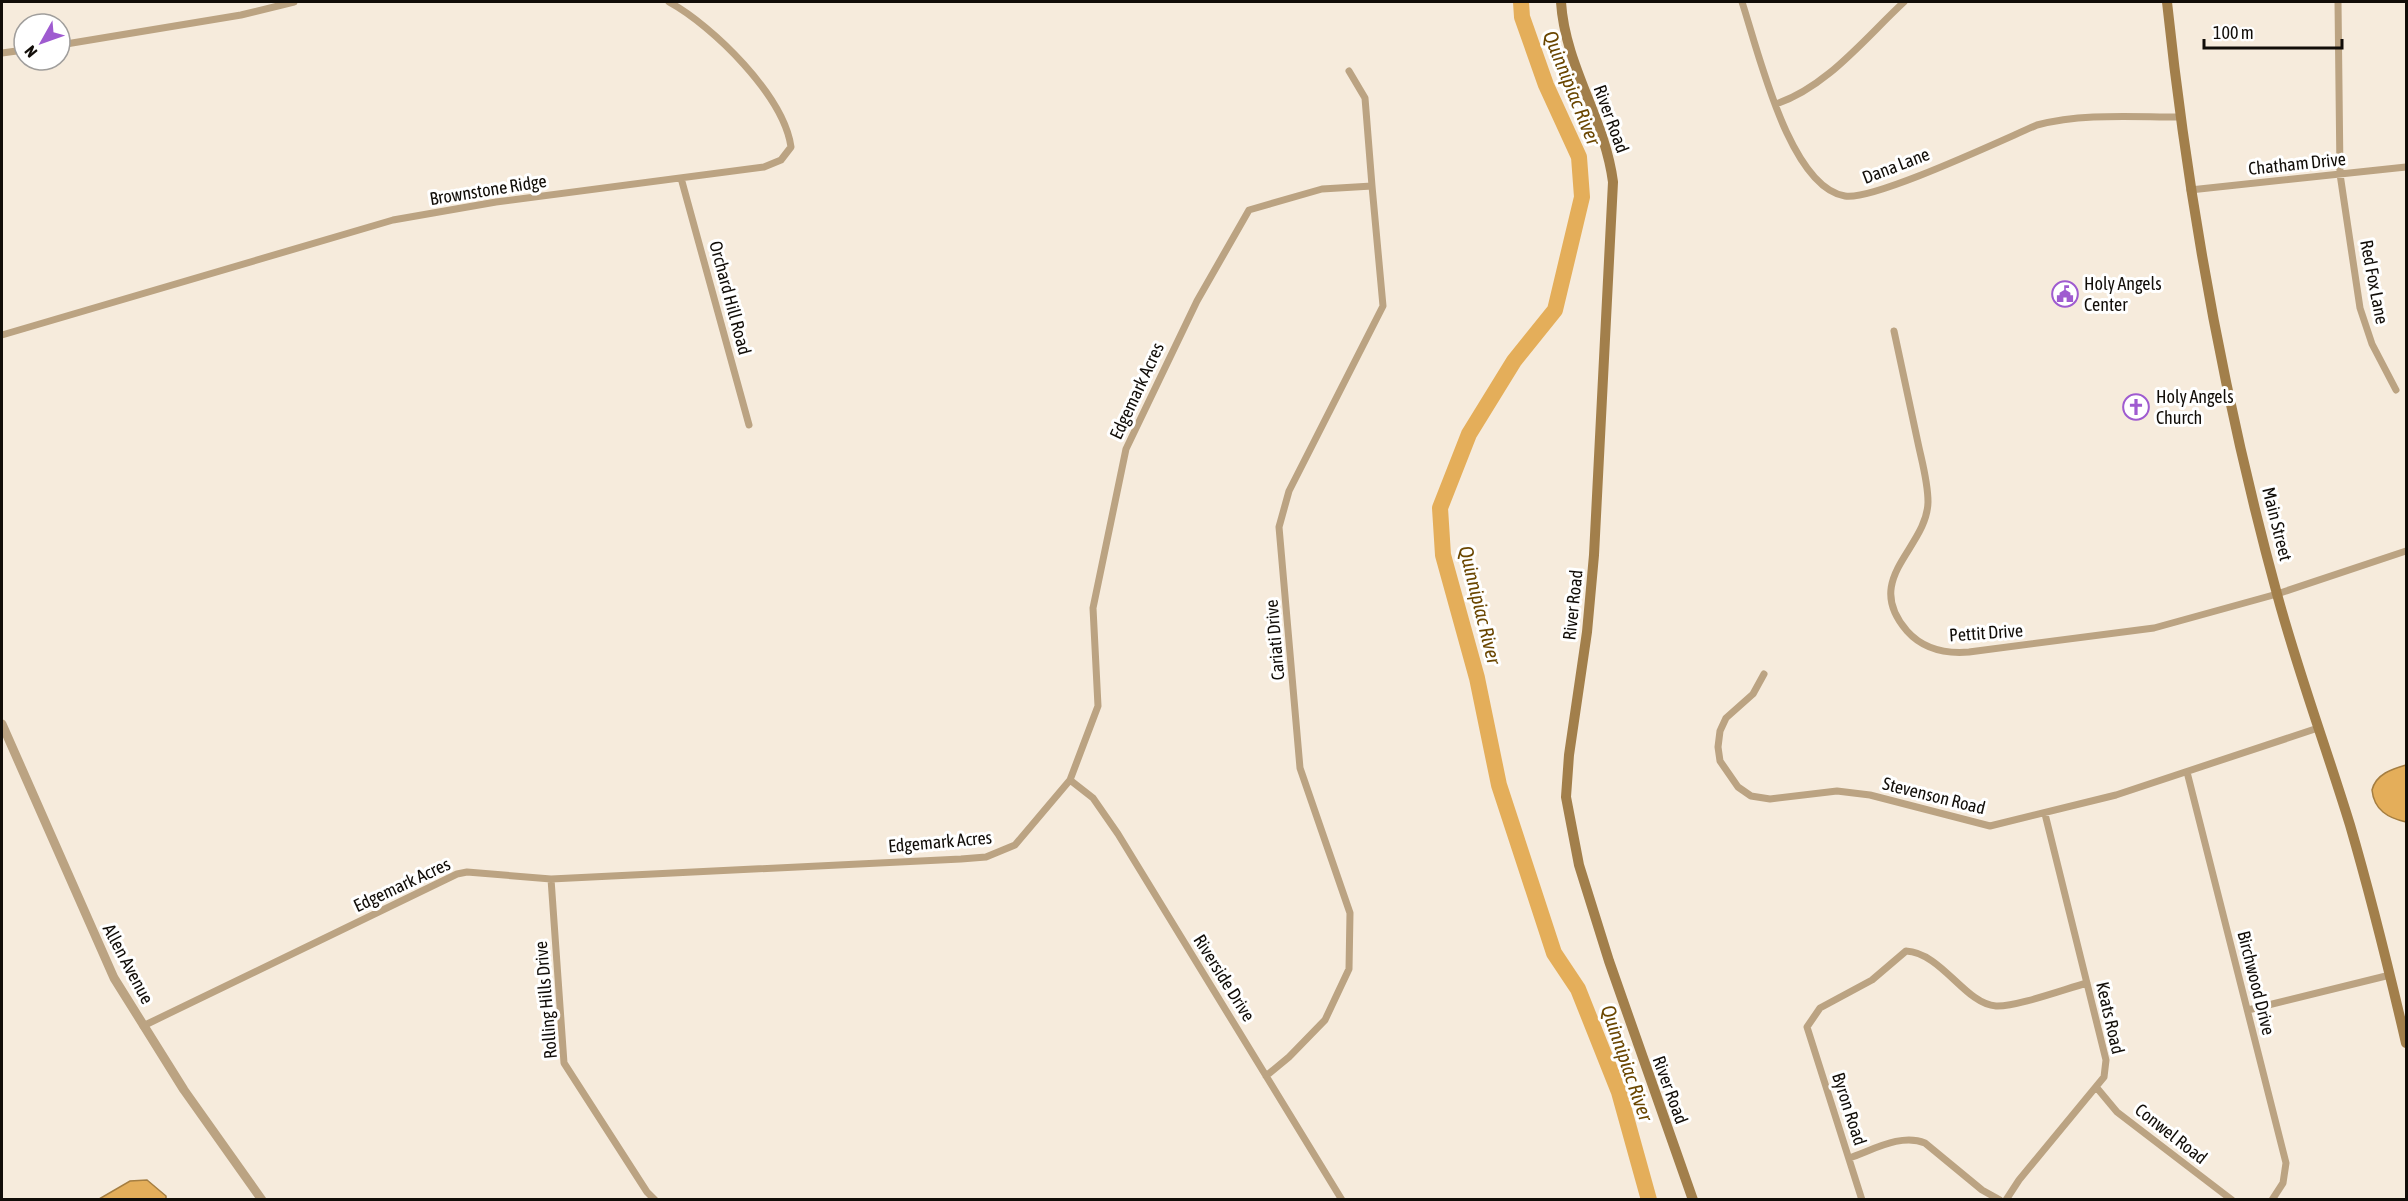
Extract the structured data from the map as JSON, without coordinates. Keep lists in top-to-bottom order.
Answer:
{
  "streets": {
    "main road": ["River Road", "Main Street"],
    "street": [
      "Chatham Drive",
      "Dana Lane",
      "Brownstone Ridge",
      "Red Fox Lane",
      "Orchard Hill Road",
      "Edgemark Acres",
      "Pettit Drive",
      "Cariati Drive",
      "Stevenson Road",
      "Allen Avenue",
      "Riverside Drive",
      "Birchwood Drive",
      "Rolling Hills Drive",
      "Keats Road",
      "Byron Road",
      "Conwel Road"
    ]
  },
  "crossings": [
    ["Chatham Drive", "Red Fox Lane"],
    ["Chatham Drive", "Main Street"],
    ["Dana Lane", "Main Street"],
    ["Brownstone Ridge", "Orchard Hill Road"],
    ["Edgemark Acres", "Cariati Drive"],
    ["Edgemark Acres", "Allen Avenue"],
    ["Edgemark Acres", "Riverside Drive"],
    ["Edgemark Acres", "Rolling Hills Drive"],
    ["Main Street", "Pettit Drive"],
    ["Main Street", "Stevenson Road"],
    ["Cariati Drive", "Riverside Drive"],
    ["Stevenson Road", "Birchwood Drive"],
    ["Stevenson Road", "Keats Road"],
    ["Keats Road", "Byron Road"],
    ["Keats Road", "Conwel Road"]
  ],
  "water": ["Quinnipiac River"],
  "places": {
    "public building": ["Holy Angels Center"],
    "church": ["Holy Angels Church"]
  },
  "scale_bar": "100 m",
  "north": "bottom left"
}
